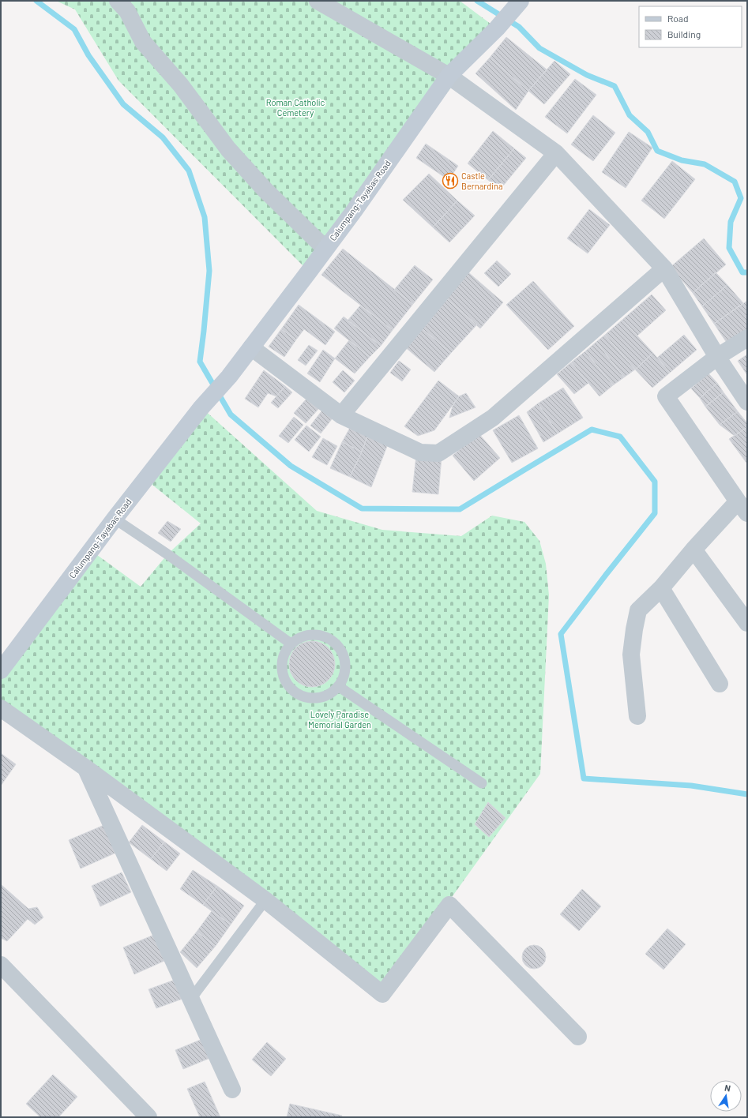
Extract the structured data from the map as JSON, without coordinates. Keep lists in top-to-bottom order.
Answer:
{
  "streets": {
    "main road": ["Calumpang-Tayabas Road"]
  },
  "parks": ["Roman Catholic Cemetery", "Lovely Paradise Memorial Garden"],
  "places": {
    "restaurant": ["Castle Bernardina"]
  },
  "legend": ["Road", "Building"],
  "north": "top"
}
